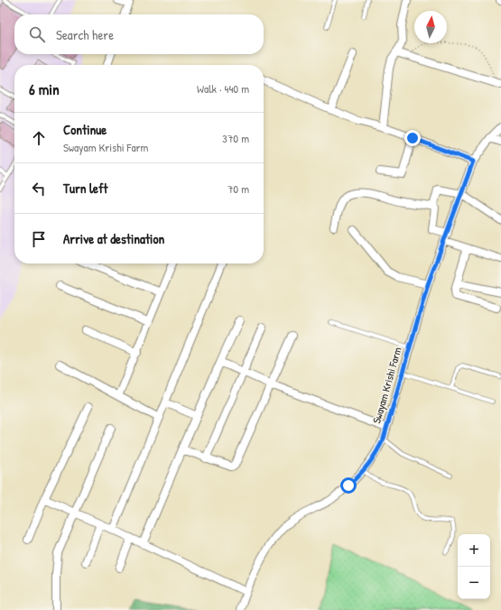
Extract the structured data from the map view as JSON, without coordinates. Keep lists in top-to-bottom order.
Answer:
{
  "streets": {
    "street": ["Swayam Krishi Farm"]
  },
  "north": "top",
  "page": {
    "search": "Search here",
    "heading": ["6 min", "Walk · 440 m"],
    "list": [
      ["Continue", "Swayam Krishi Farm", "370 m"],
      ["Turn left", "70 m"],
      "Arrive at destination"
    ],
    "map_buttons": ["+", "−"]
  }
}
